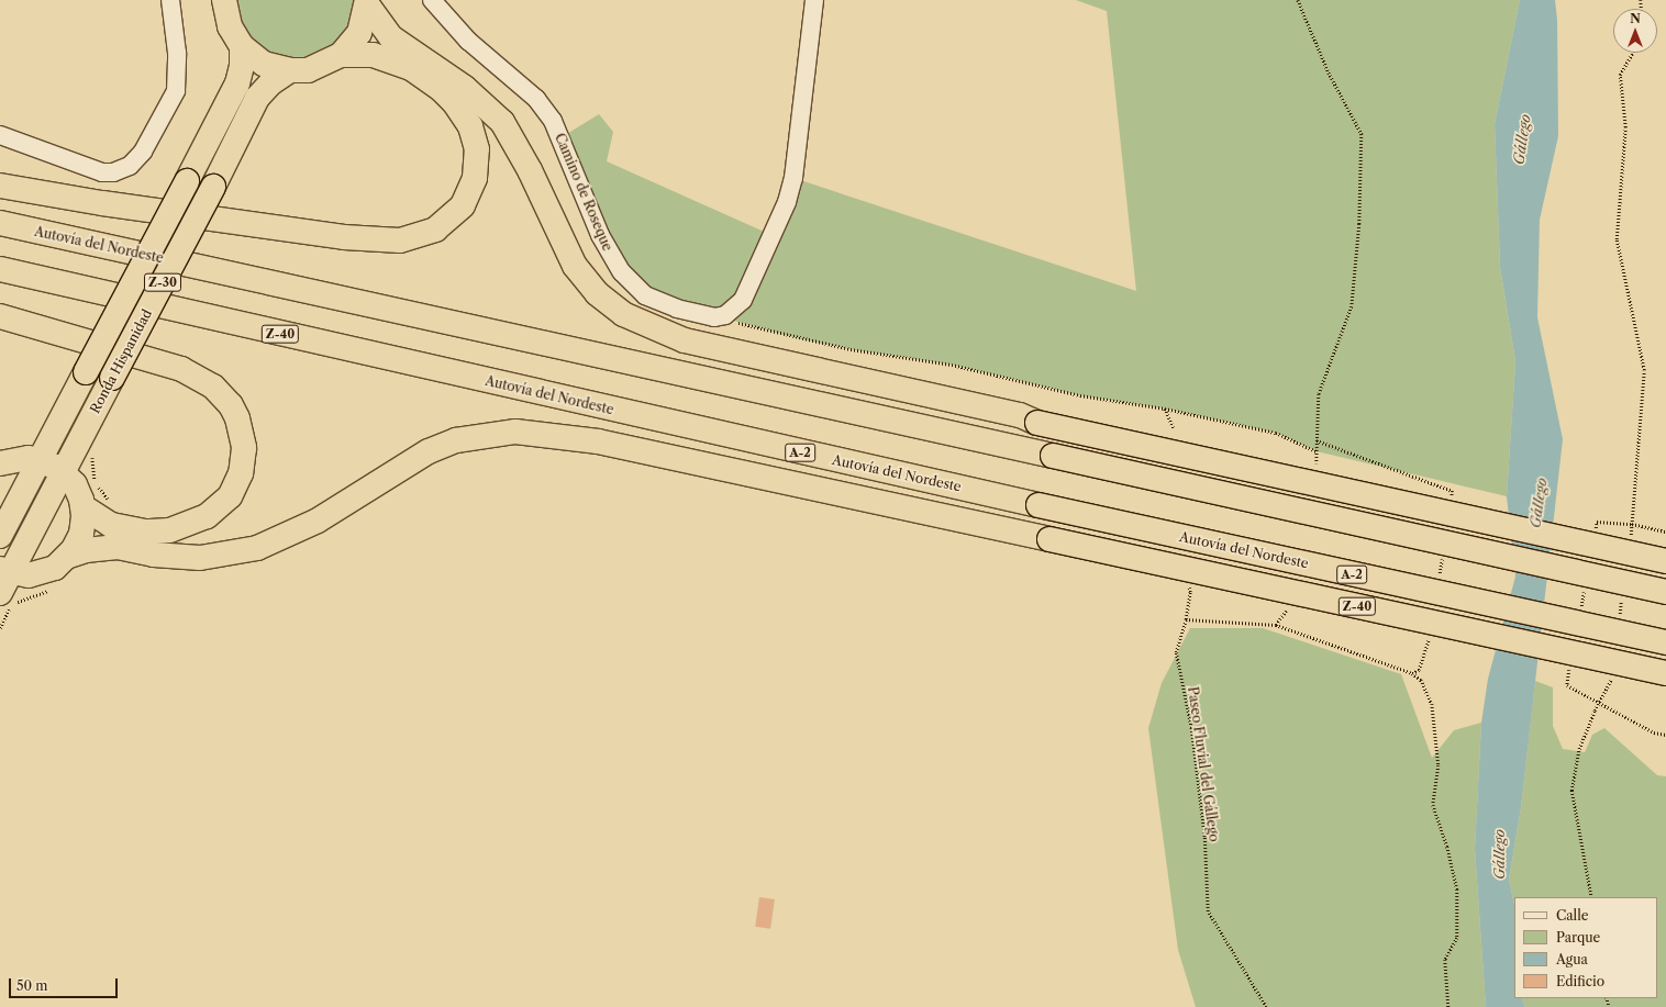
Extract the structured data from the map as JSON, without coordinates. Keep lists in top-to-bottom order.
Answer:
{
  "streets": {
    "highway": [
      "Autovía del Nordeste",
      "Z-30",
      "Z-40",
      "Ronda Hispanidad",
      "A-2"
    ],
    "street": ["Camino de Roseque"],
    "path": ["Paseo Fluvial del Gállego"]
  },
  "crossings": [
    ["Autovía del Nordeste", "Z-40"]
  ],
  "water": ["Gállego"],
  "legend": [
    "Calle",
    "Parque",
    "Agua",
    "Edificio"
  ],
  "scale_bar": "50 m",
  "north": "top"
}
